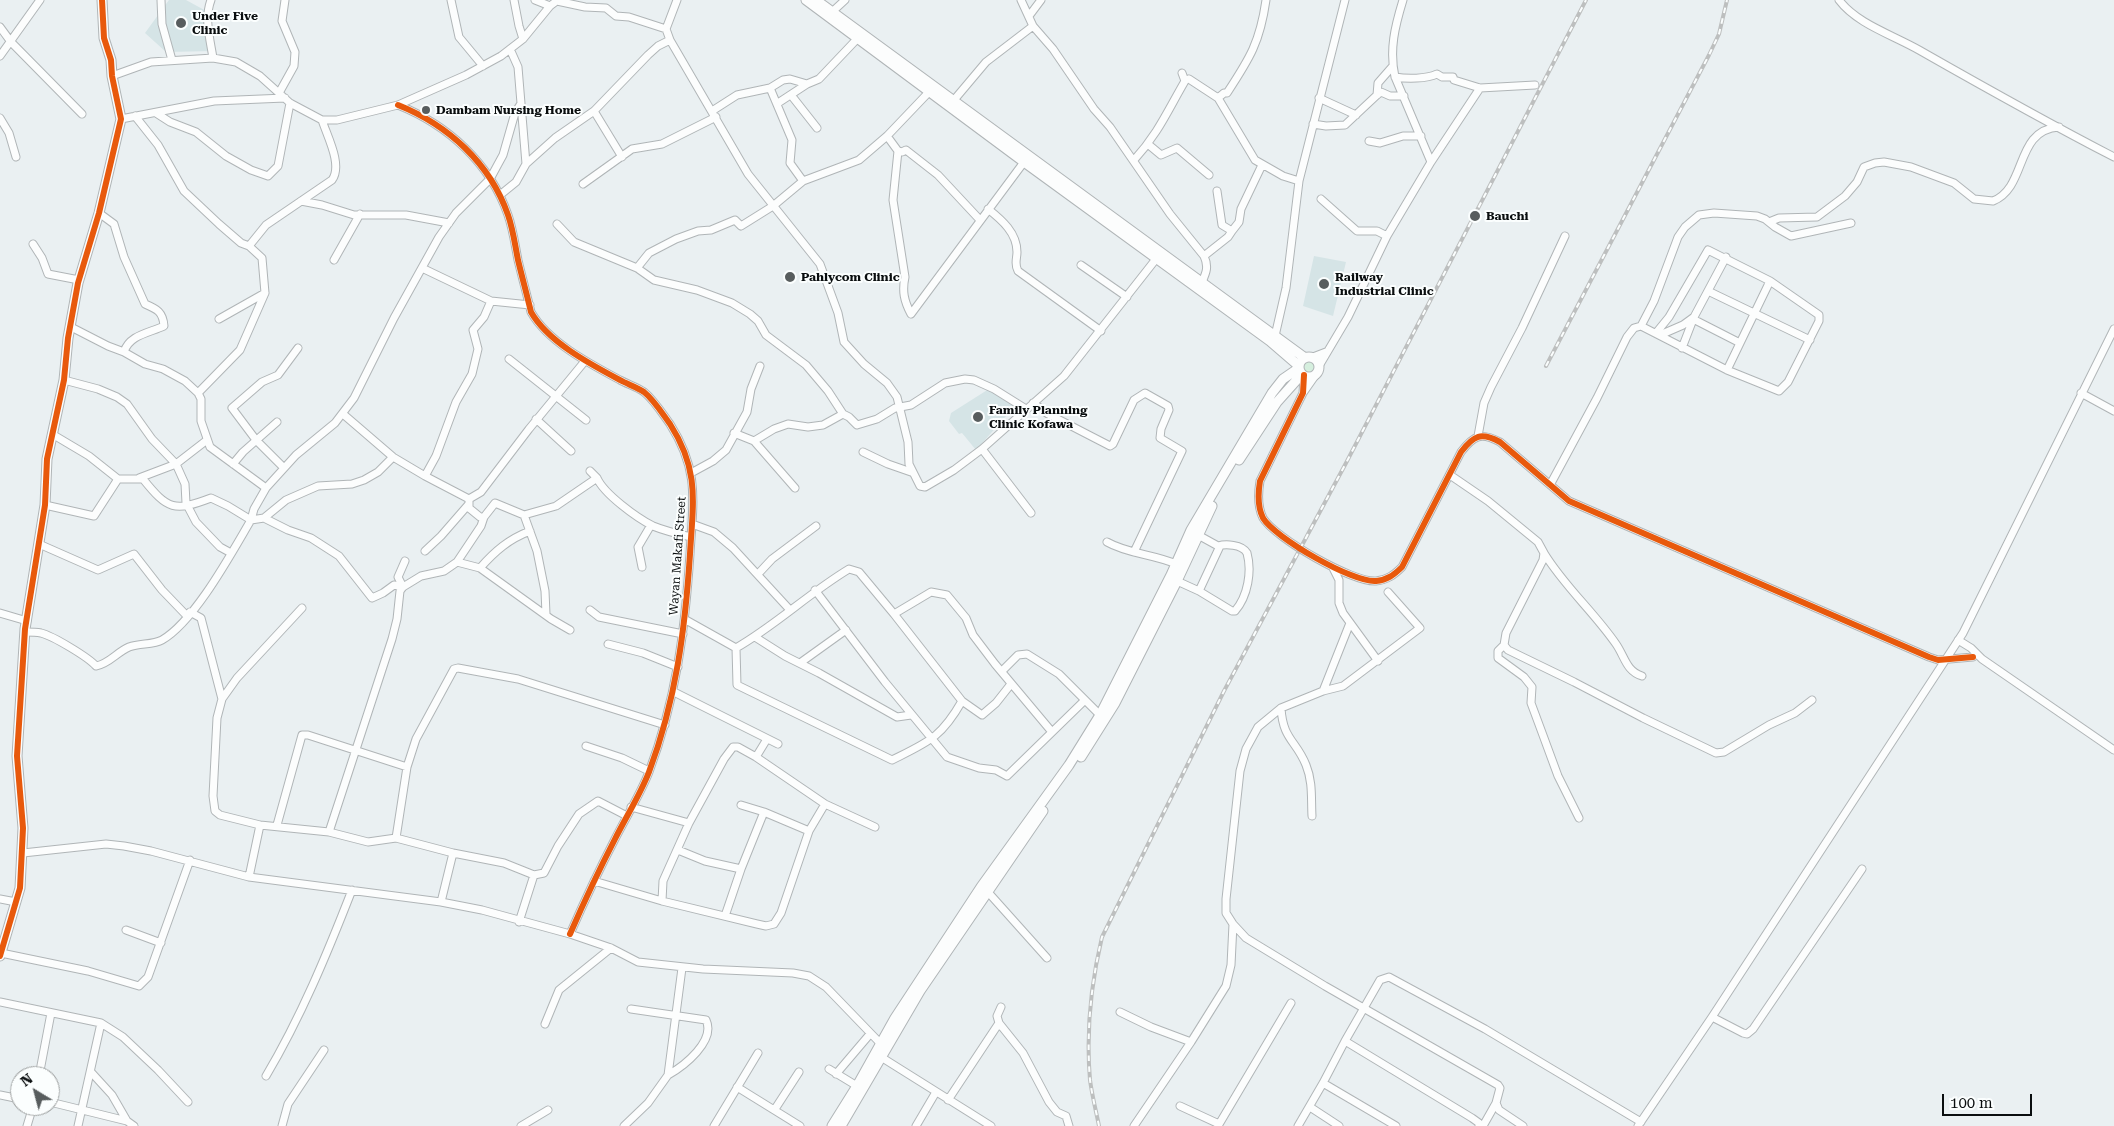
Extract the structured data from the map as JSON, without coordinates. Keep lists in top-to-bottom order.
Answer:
{
  "streets": {
    "street": ["Wayan Makafi Street"]
  },
  "places": [
    "Under Five Clinic",
    "Dambam Nursing Home",
    "Bauchi",
    "Pahlycom Clinic",
    "Railway Industrial Clinic",
    "Family Planning Clinic Kofawa"
  ],
  "scale_bar": "100 m",
  "north": "top left"
}
